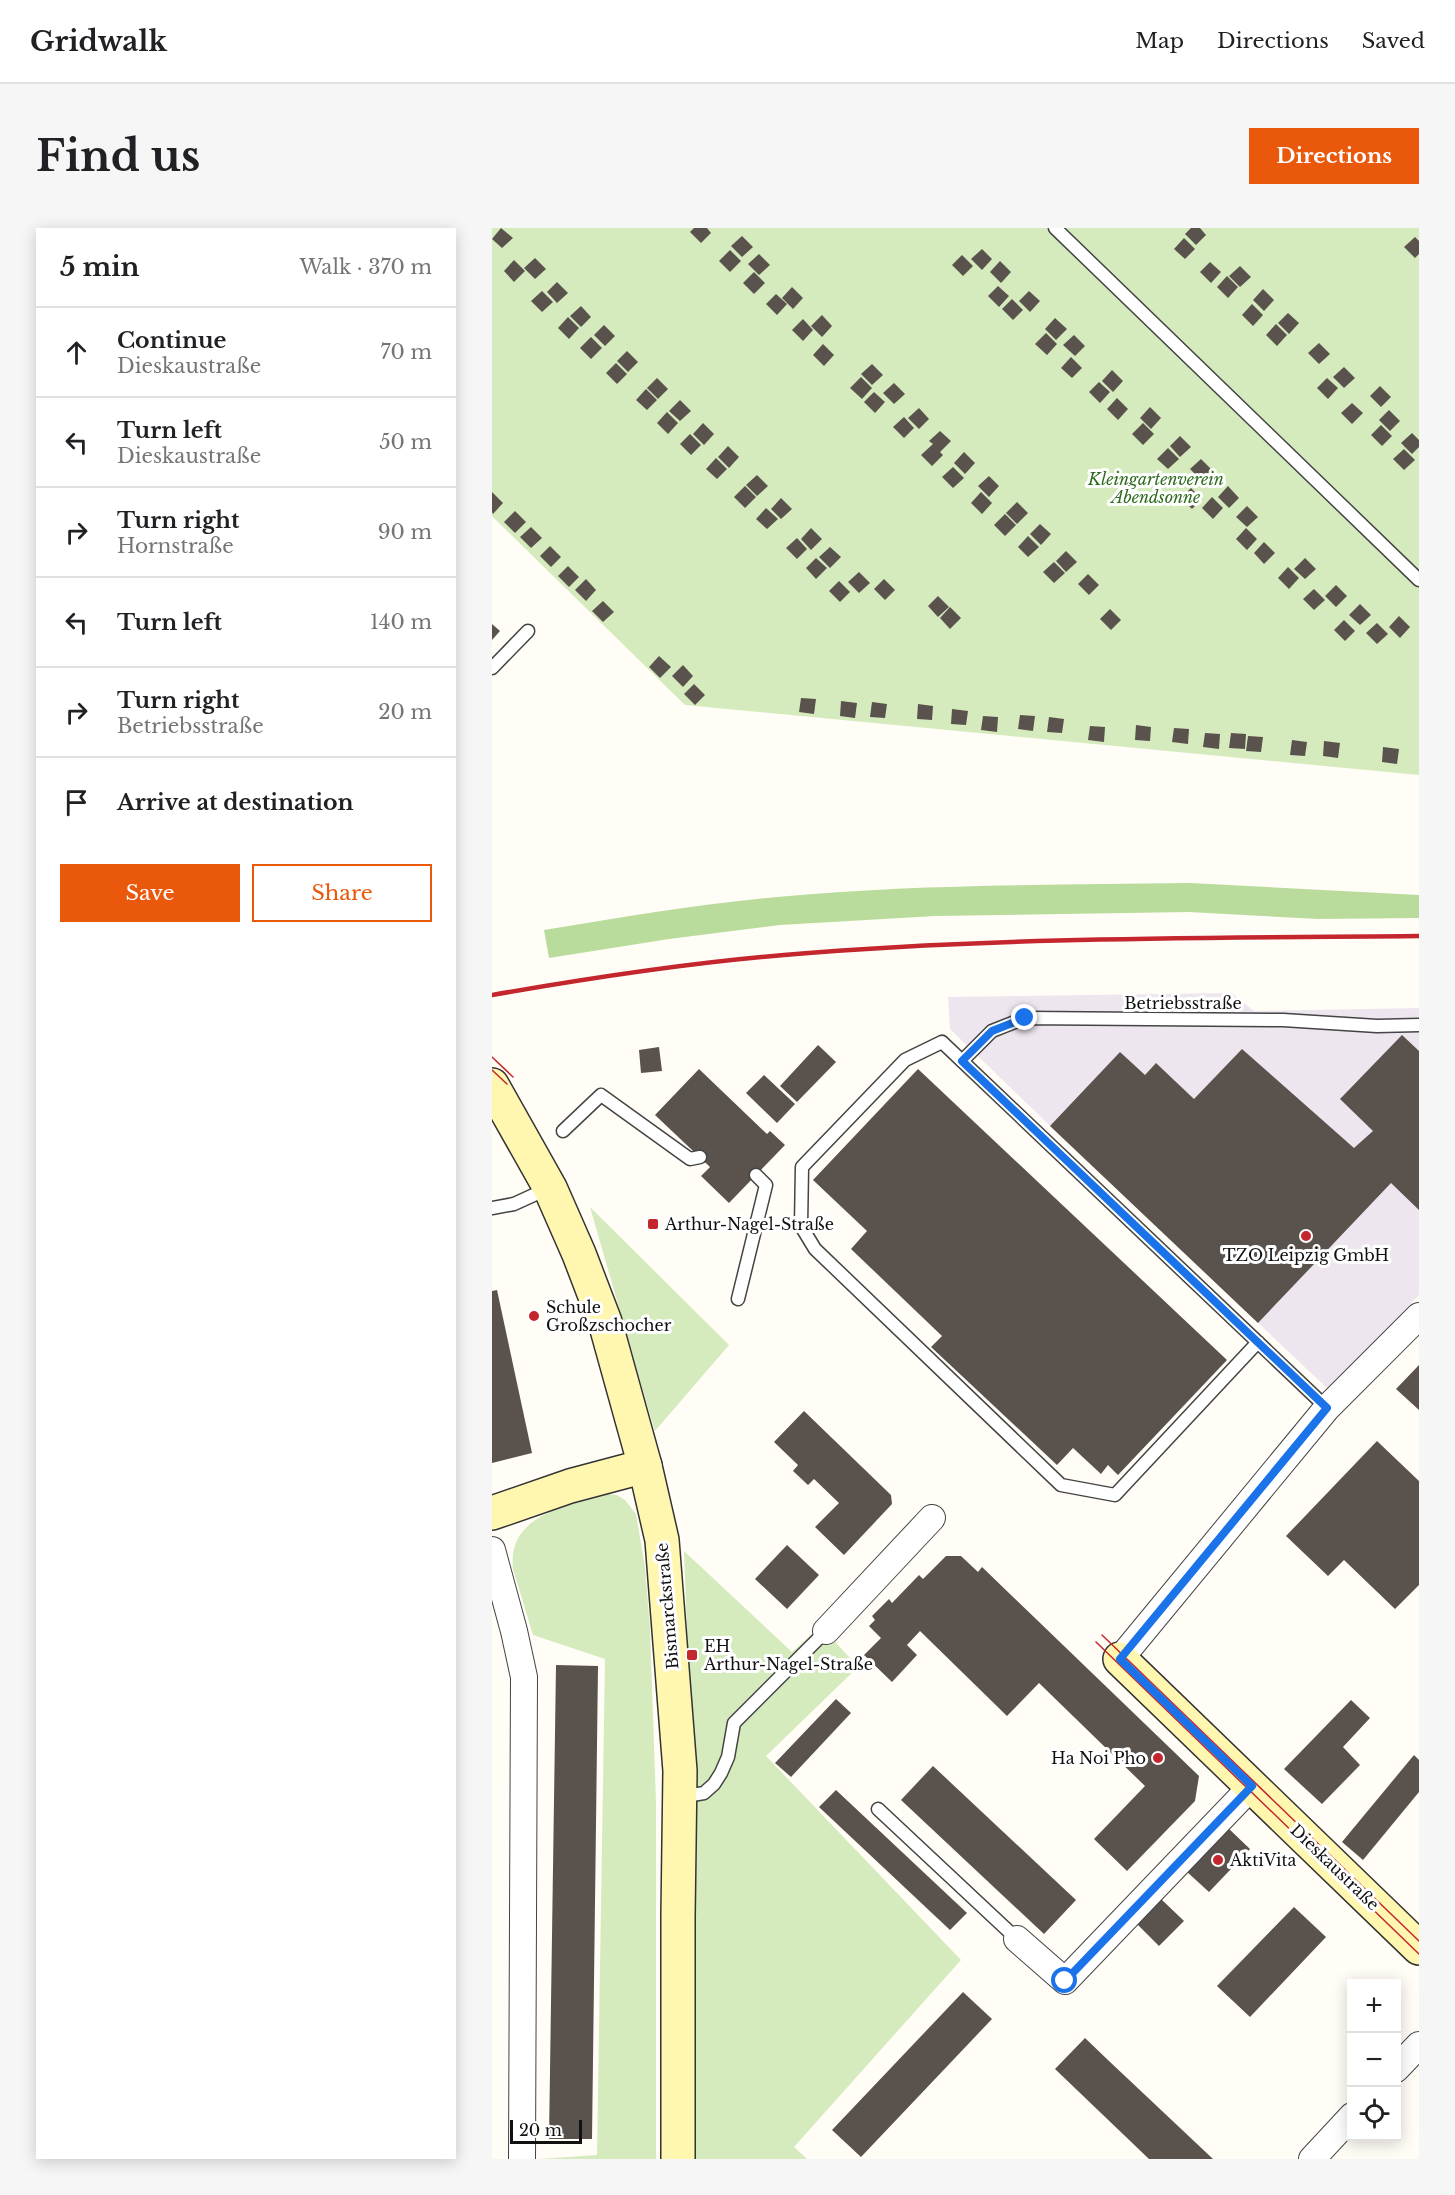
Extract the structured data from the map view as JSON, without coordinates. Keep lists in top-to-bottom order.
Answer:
{
  "streets": {
    "street": ["Bismarckstraße", "Dieskaustraße"],
    "lane": ["Betriebsstraße"]
  },
  "parks": ["Kleingartenverein Abendsonne"],
  "places": {
    "transit": ["Arthur-Nagel-Straße", "EH Arthur-Nagel-Straße"],
    "other": [
      "TZO Leipzig GmbH",
      "Schule Großzschocher",
      "Ha Noi Pho",
      "AktiVita"
    ]
  },
  "scale_bar": "20 m",
  "page": {
    "header": "Gridwalk",
    "nav": ["Map", "Directions", "Saved"],
    "buttons": [
      "Directions",
      ["Save", "Share"]
    ],
    "title": "Find us",
    "heading": ["5 min", "Walk · 370 m"],
    "list": [
      ["Continue", "Dieskaustraße", "70 m"],
      ["Turn left", "Dieskaustraße", "50 m"],
      ["Turn right", "Hornstraße", "90 m"],
      ["Turn left", "140 m"],
      ["Turn right", "Betriebsstraße", "20 m"],
      "Arrive at destination"
    ],
    "map_buttons": ["+", "−"],
    "scale": "20 m"
  }
}
